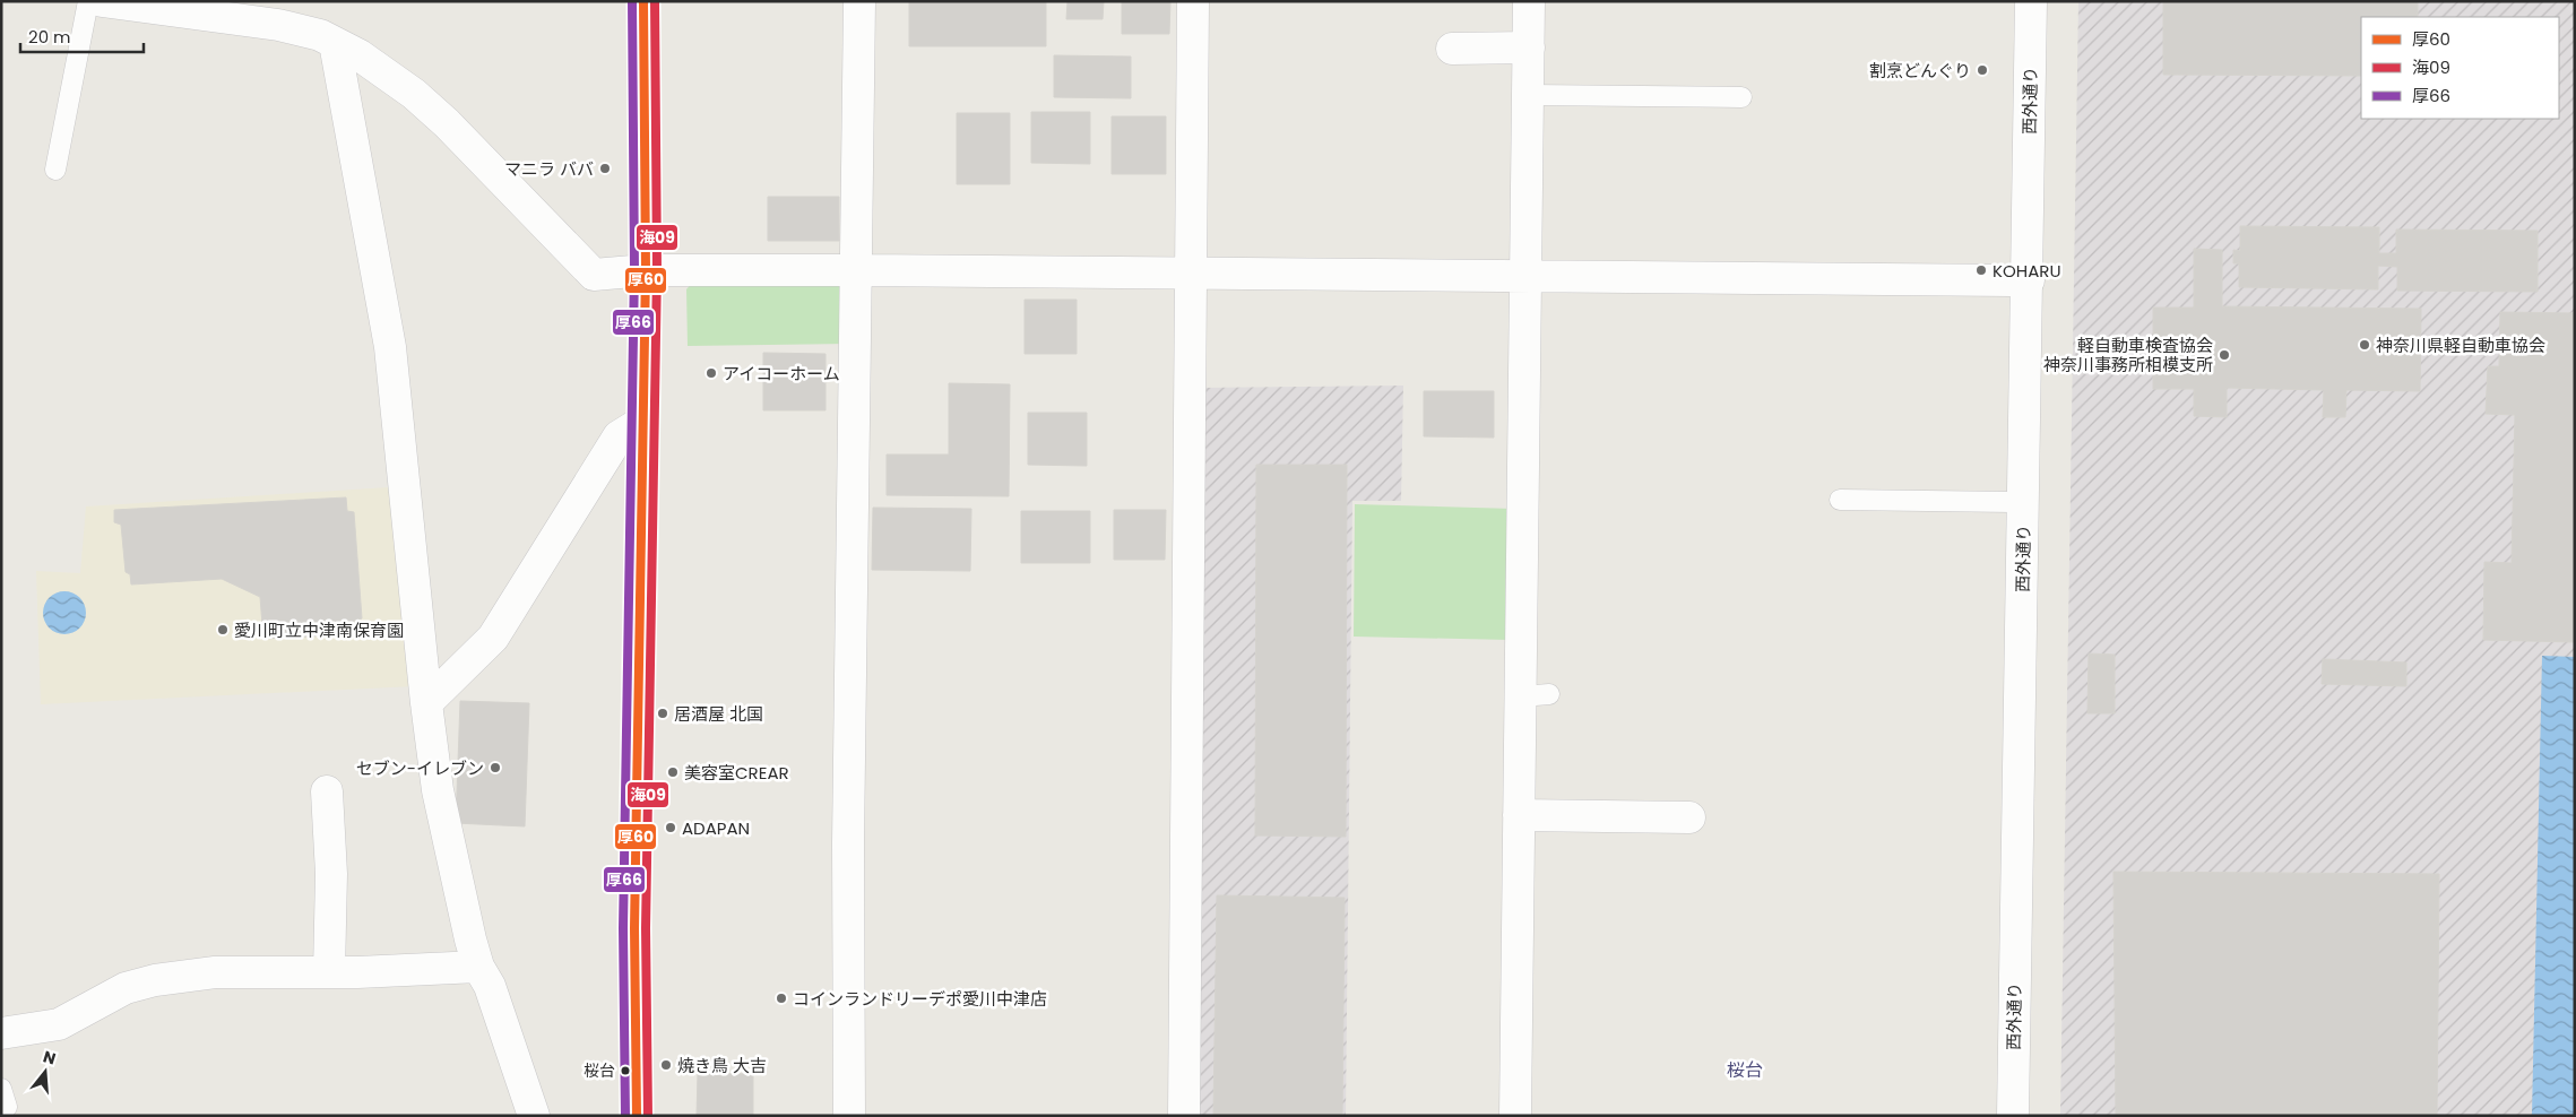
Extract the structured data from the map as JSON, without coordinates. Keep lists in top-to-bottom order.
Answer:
{
  "streets": {
    "street": ["西外通り"]
  },
  "districts": ["桜台"],
  "places": [
    "割烹どんぐり",
    "マニラ ババ",
    "KOHARU",
    "神奈川県軽自動車協会",
    "軽自動車検査協会 神奈川事務所相模支所",
    "アイコーホーム",
    "愛川町立中津南保育園",
    "居酒屋 北国",
    "セブン-イレブン",
    "美容室CREAR",
    "ADAPAN",
    "コインランドリーデポ愛川中津店",
    "焼き鳥 大吉",
    "桜台"
  ],
  "lines": ["transit line 厚60", "transit line 海09", "transit line 厚66"],
  "legend": ["厚60", "海09", "厚66"],
  "scale_bar": "20 m",
  "north": "top"
}
